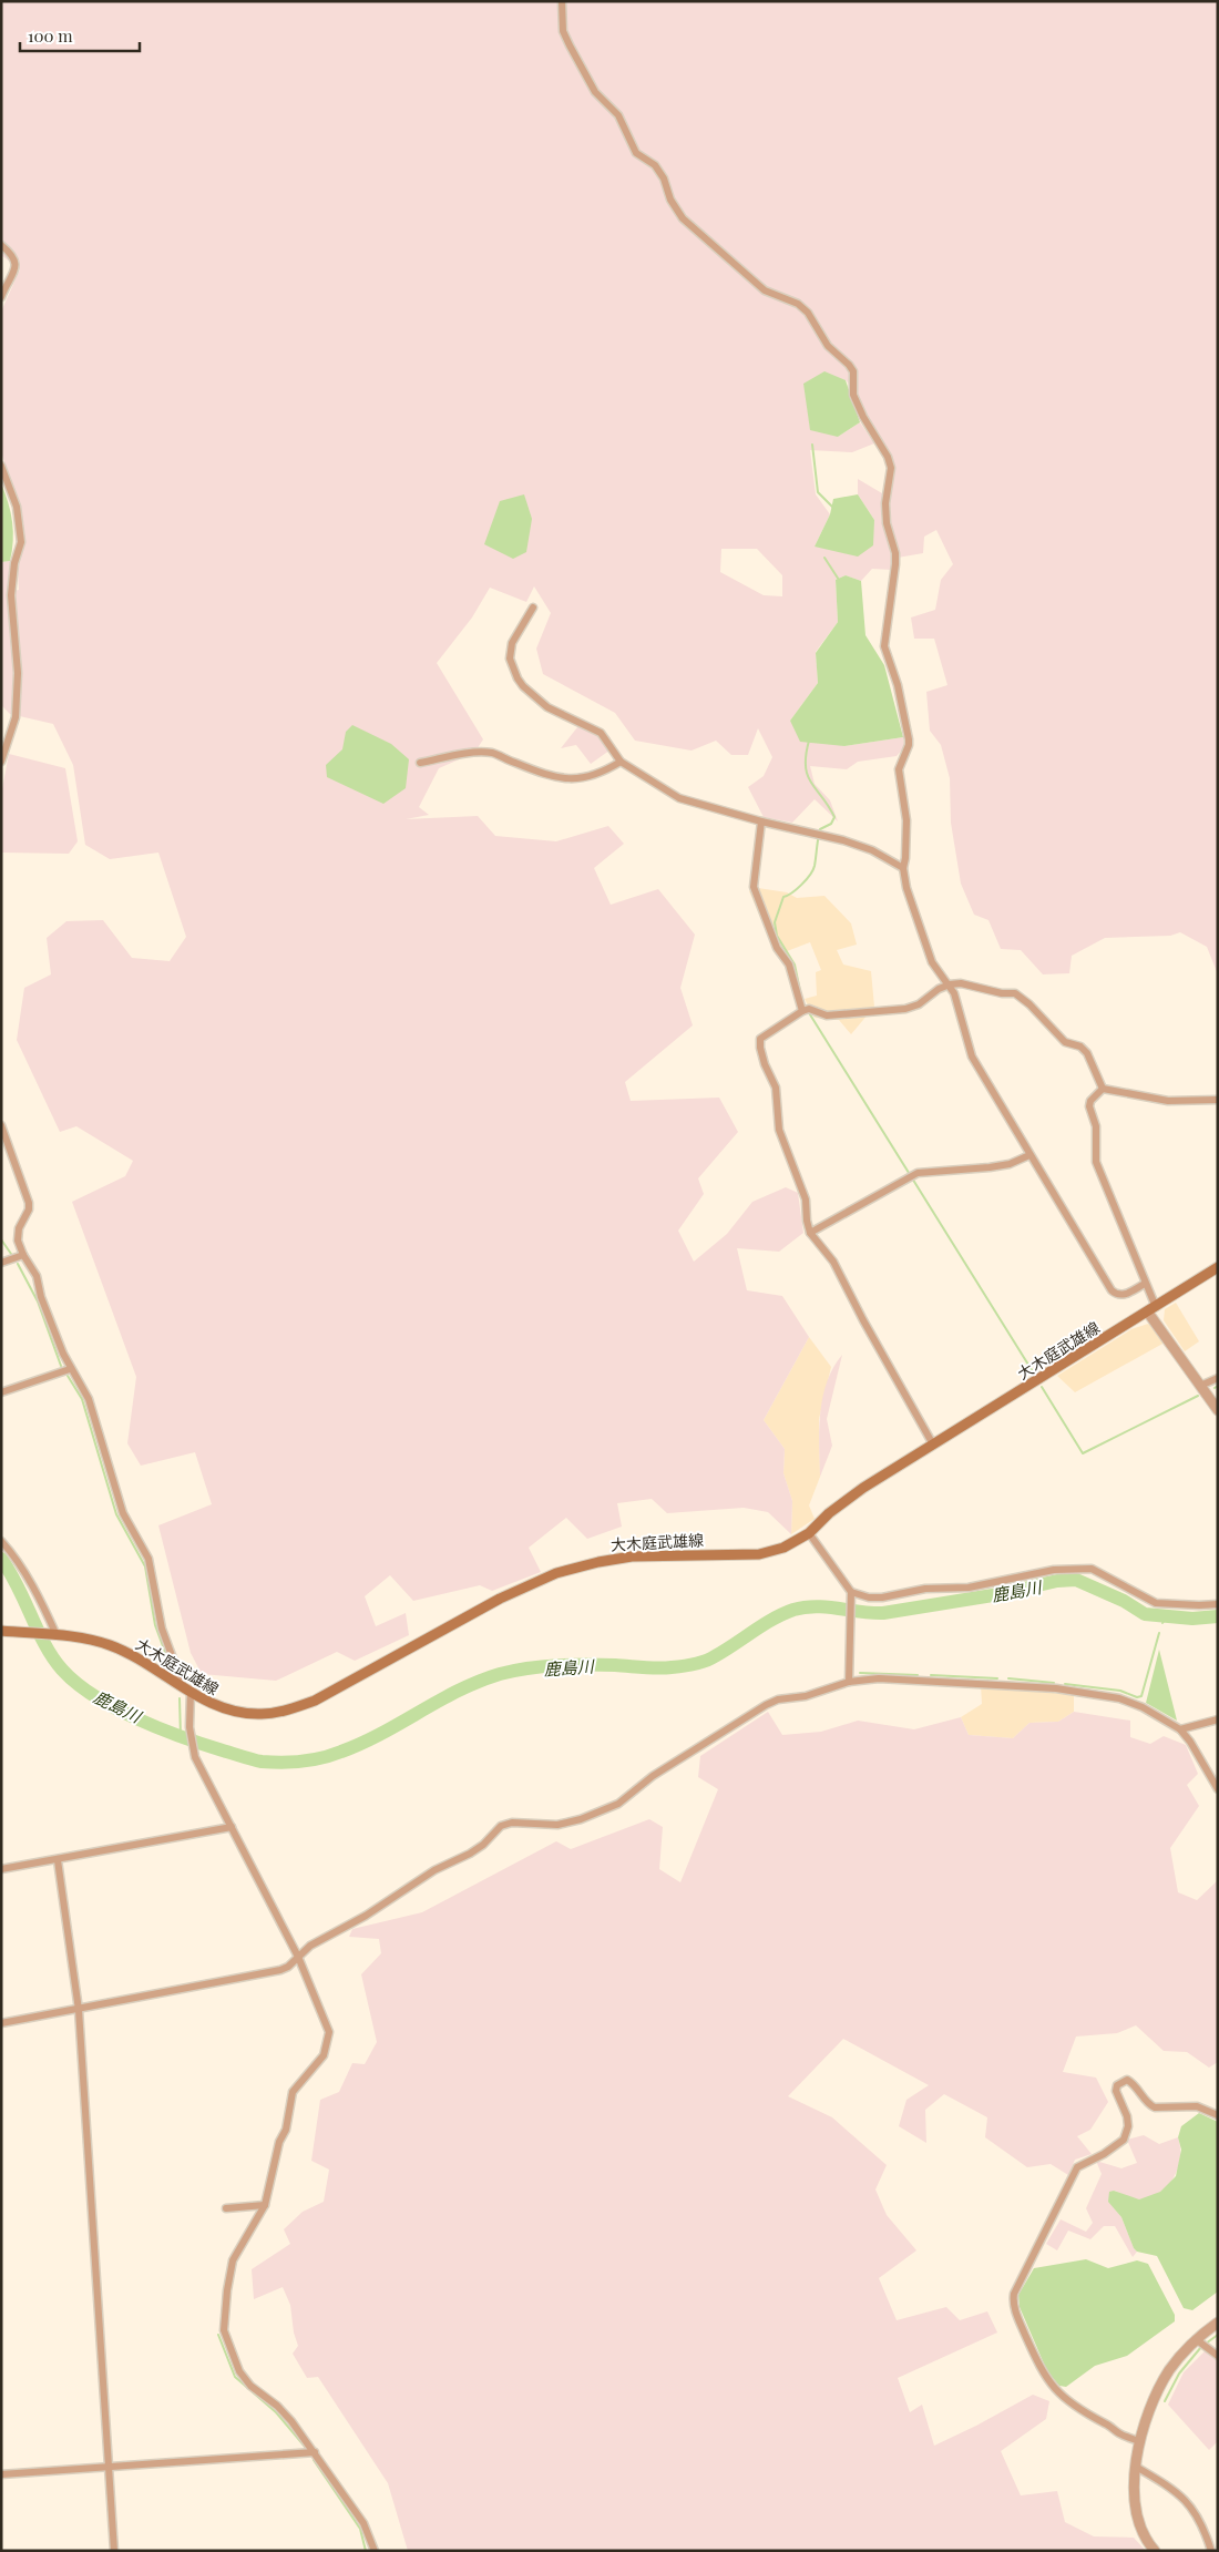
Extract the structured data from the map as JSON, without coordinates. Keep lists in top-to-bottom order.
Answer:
{
  "streets": {
    "main road": ["大木庭武雄線"]
  },
  "water": ["鹿島川"],
  "scale_bar": "100 m"
}
